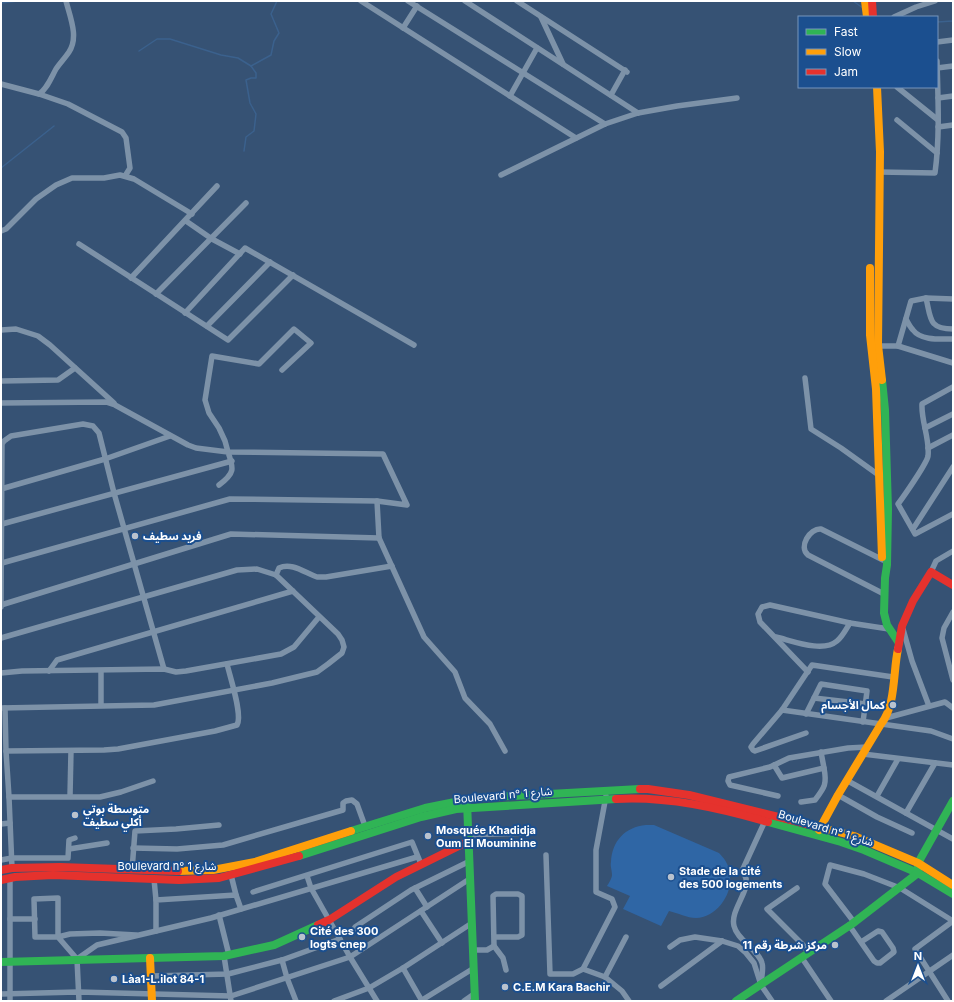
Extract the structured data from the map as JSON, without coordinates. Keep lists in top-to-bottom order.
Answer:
{
  "streets": {
    "street": ["Boulevard n° شارع 1"]
  },
  "places": [
    "فريد سطيف",
    "كمال الأجسام",
    "متوسطة بوتي أكلي سطيف",
    "Mosquée Khadidja Oum El Mouminine",
    "Stade de la cité des 500 logements",
    "Cité des 300 logts cnep",
    "مركز شرطة رقم 11",
    "Làa1-L.ilot 84-1",
    "C.E.M Kara Bachir"
  ],
  "legend": ["Fast", "Slow", "Jam"],
  "north": "top"
}
